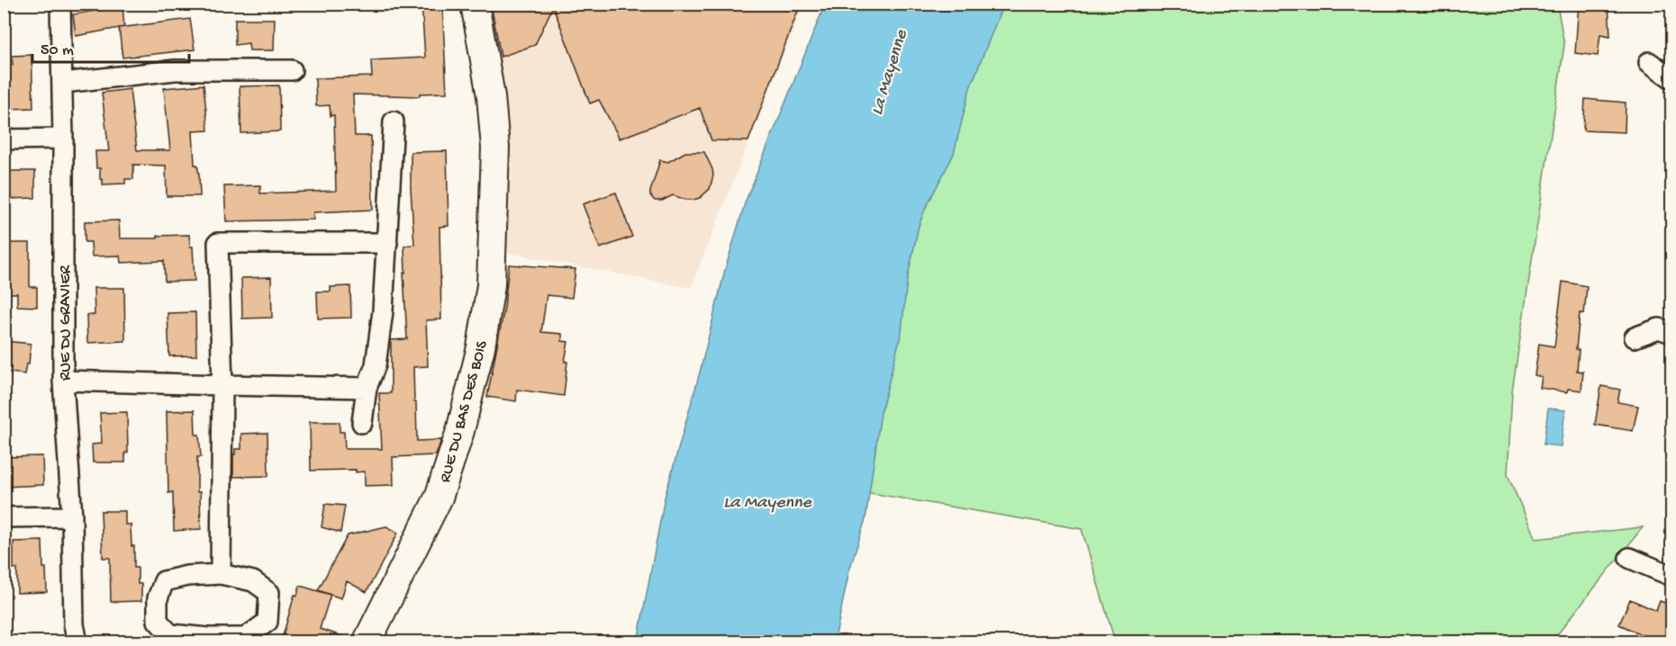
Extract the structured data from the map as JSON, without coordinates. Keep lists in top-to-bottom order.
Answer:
{
  "streets": {
    "street": ["RUE DU GRAVIER", "RUE DU BAS DES BOIS"]
  },
  "water": ["La Mayenne"],
  "scale_bar": "50 m"
}
